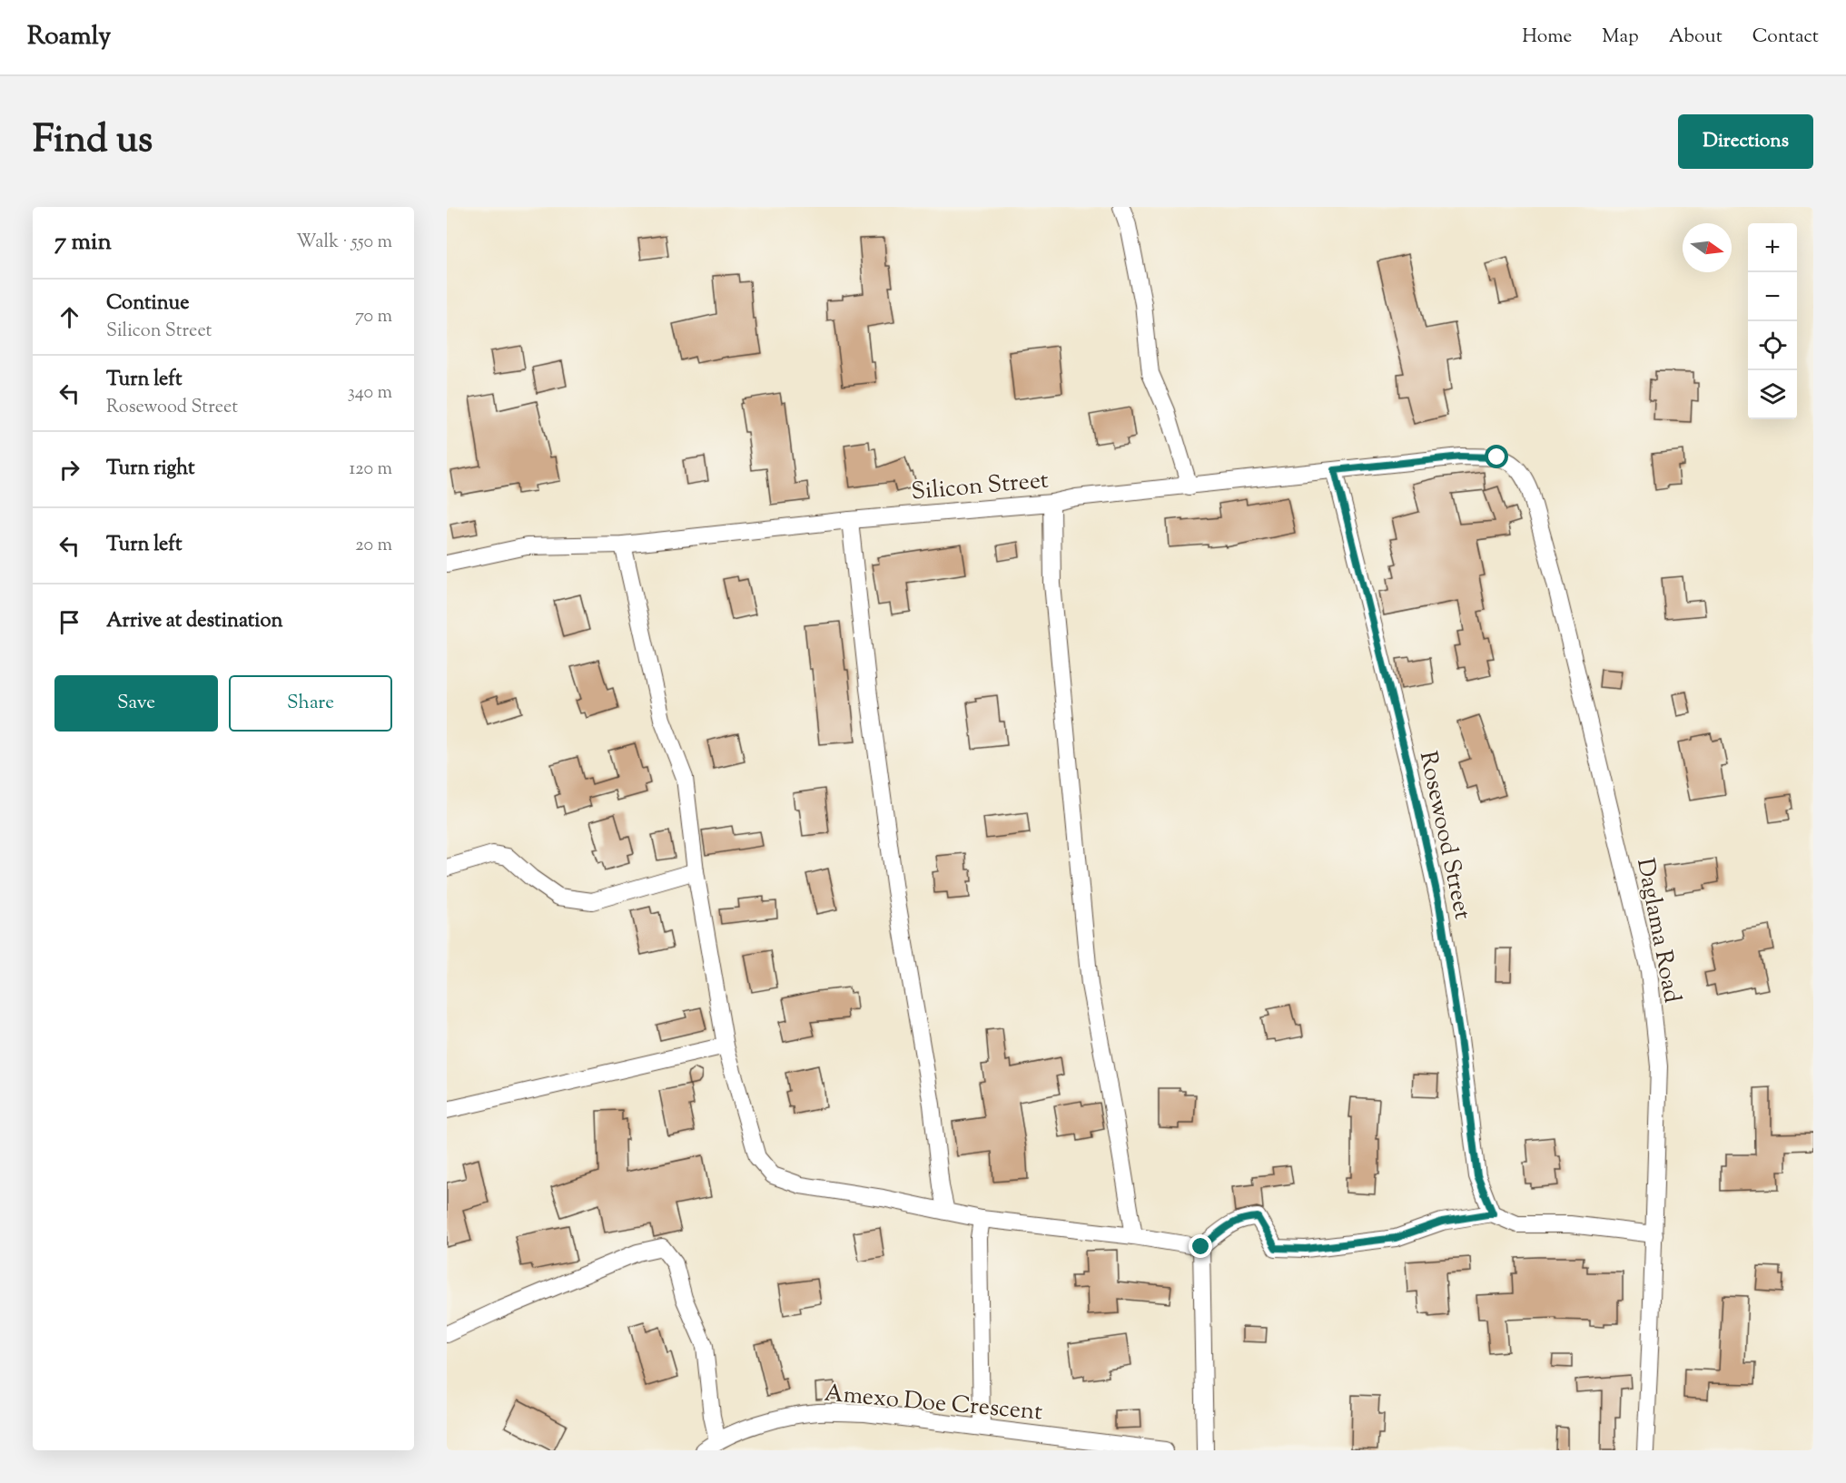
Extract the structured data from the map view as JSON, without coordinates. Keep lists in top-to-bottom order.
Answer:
{
  "streets": {
    "street": [
      "Silicon Street",
      "Rosewood Street",
      "Daglama Road",
      "Amexo Doe Crescent"
    ]
  },
  "crossings": [
    ["Silicon Street", "Rosewood Street"],
    ["Silicon Street", "Daglama Road"]
  ],
  "north": "right",
  "page": {
    "header": "Roamly",
    "nav": [
      "Home",
      "Map",
      "About",
      "Contact"
    ],
    "title": "Find us",
    "buttons": [
      "Directions",
      ["Save", "Share"]
    ],
    "heading": ["7 min", "Walk · 550 m"],
    "map_buttons": ["+", "−"],
    "list": [
      ["Continue", "Silicon Street", "70 m"],
      ["Turn left", "Rosewood Street", "340 m"],
      ["Turn right", "120 m"],
      ["Turn left", "20 m"],
      "Arrive at destination"
    ]
  }
}
